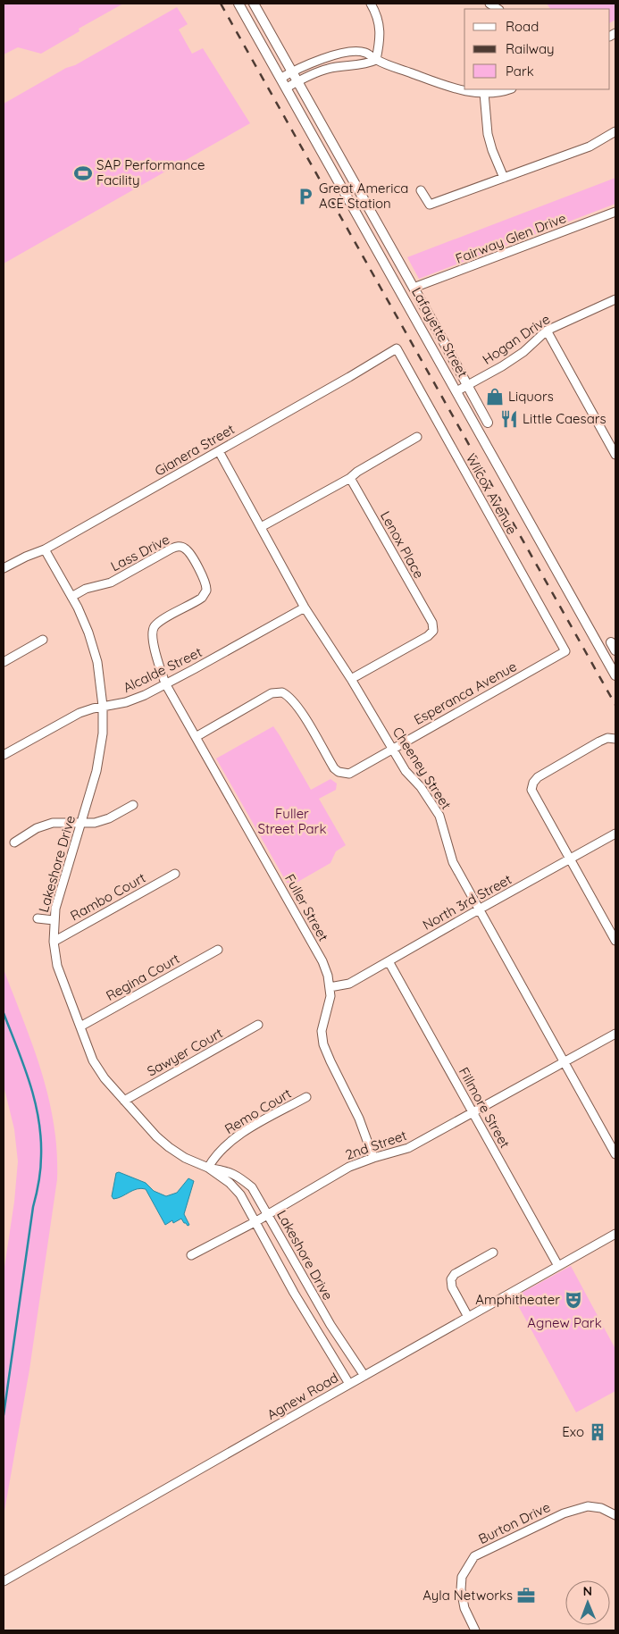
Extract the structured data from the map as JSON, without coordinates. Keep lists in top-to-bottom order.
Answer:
{
  "streets": {
    "main road": ["Lafayette Street"],
    "street": [
      "Fairway Glen Drive",
      "Hogan Drive",
      "Gianera Street",
      "Wilcox Avenue",
      "Lenox Place",
      "Lass Drive",
      "Alcalde Street",
      "Esperanca Avenue",
      "Cheeney Street",
      "Lakeshore Drive",
      "Rambo Court",
      "North 3rd Street",
      "Fuller Street",
      "Regina Court",
      "Sawyer Court",
      "Fillmore Street",
      "Remo Court",
      "2nd Street",
      "Agnew Road",
      "Burton Drive"
    ]
  },
  "crossings": [
    ["Fairway Glen Drive", "Lafayette Street"],
    ["Lafayette Street", "Hogan Drive"],
    ["Gianera Street", "Wilcox Avenue"],
    ["Gianera Street", "Cheeney Street"],
    ["Gianera Street", "Lakeshore Drive"],
    ["Wilcox Avenue", "Esperanca Avenue"],
    ["Lenox Place", "Cheeney Street"],
    ["Lass Drive", "Alcalde Street"],
    ["Lass Drive", "Lakeshore Drive"],
    ["Lass Drive", "Fuller Street"],
    ["Alcalde Street", "Cheeney Street"],
    ["Alcalde Street", "Lakeshore Drive"],
    ["Alcalde Street", "Fuller Street"],
    ["Esperanca Avenue", "Cheeney Street"],
    ["Esperanca Avenue", "Fuller Street"],
    ["Cheeney Street", "North 3rd Street"],
    ["Cheeney Street", "2nd Street"],
    ["Lakeshore Drive", "Rambo Court"],
    ["Lakeshore Drive", "Regina Court"],
    ["Lakeshore Drive", "Sawyer Court"],
    ["Lakeshore Drive", "Remo Court"],
    ["Lakeshore Drive", "2nd Street"],
    ["Lakeshore Drive", "Agnew Road"],
    ["North 3rd Street", "Fuller Street"],
    ["North 3rd Street", "Fillmore Street"],
    ["Fuller Street", "2nd Street"],
    ["Fillmore Street", "2nd Street"],
    ["Fillmore Street", "Agnew Road"]
  ],
  "parks": ["Fuller Street Park", "Agnew Park"],
  "places": {
    "sports": ["SAP Performance Facility"],
    "parking": ["Great America ACE Station"],
    "shop": ["Liquors"],
    "restaurant": ["Little Caesars"],
    "theatre": ["Amphitheater"],
    "building": ["Exo"],
    "office": ["Ayla Networks"]
  },
  "legend": ["Road", "Railway", "Park"],
  "north": "top"
}
